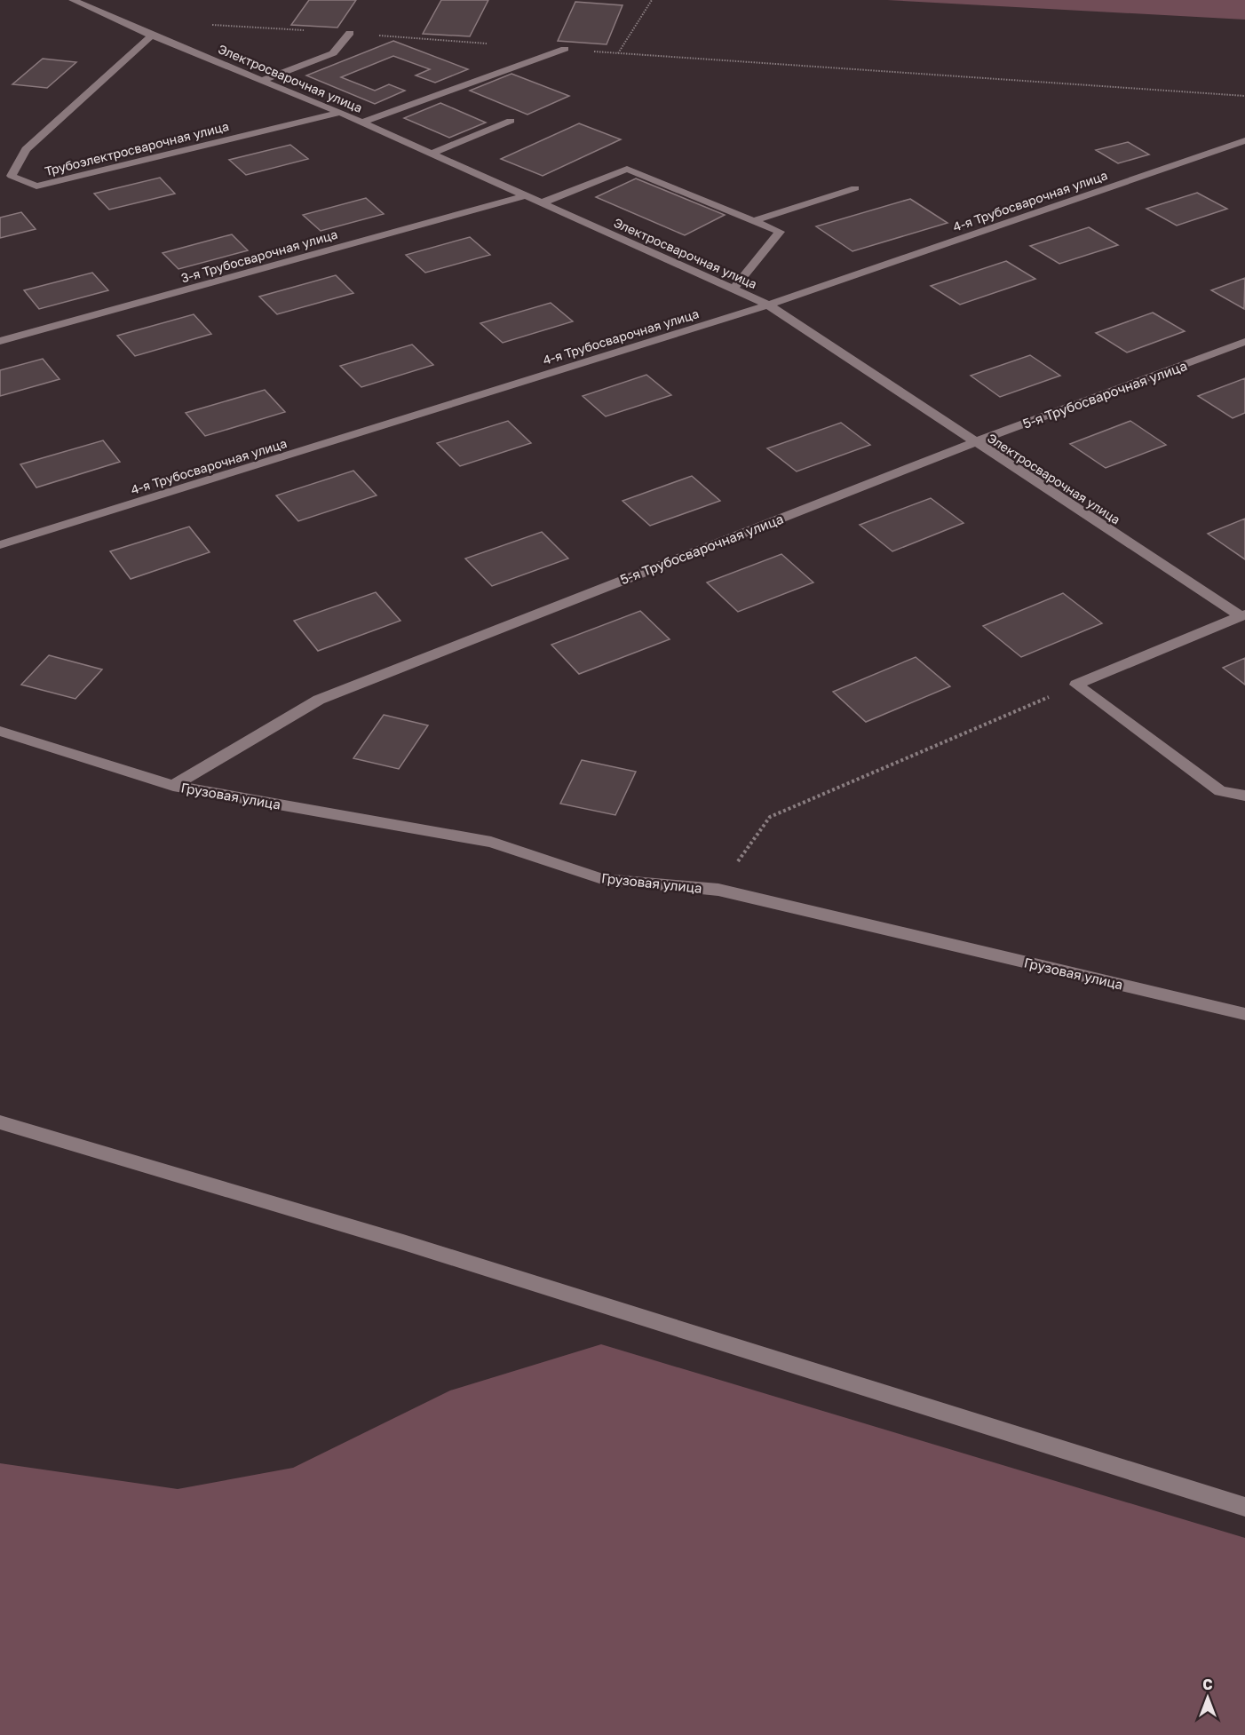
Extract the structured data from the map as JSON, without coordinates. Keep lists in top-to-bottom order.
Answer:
{
  "streets": {
    "street": [
      "Электросварочная улица",
      "Трубоэлектросварочная улица",
      "4-я Трубосварочная улица",
      "3-я Трубосварочная улица",
      "5-я Трубосварочная улица",
      "Грузовая улица"
    ]
  },
  "crossings": [
    ["Электросварочная улица", "Трубоэлектросварочная улица"],
    ["Электросварочная улица", "4-я Трубосварочная улица"],
    ["Электросварочная улица", "3-я Трубосварочная улица"],
    ["Электросварочная улица", "5-я Трубосварочная улица"],
    ["5-я Трубосварочная улица", "Грузовая улица"]
  ],
  "north": "top"
}
